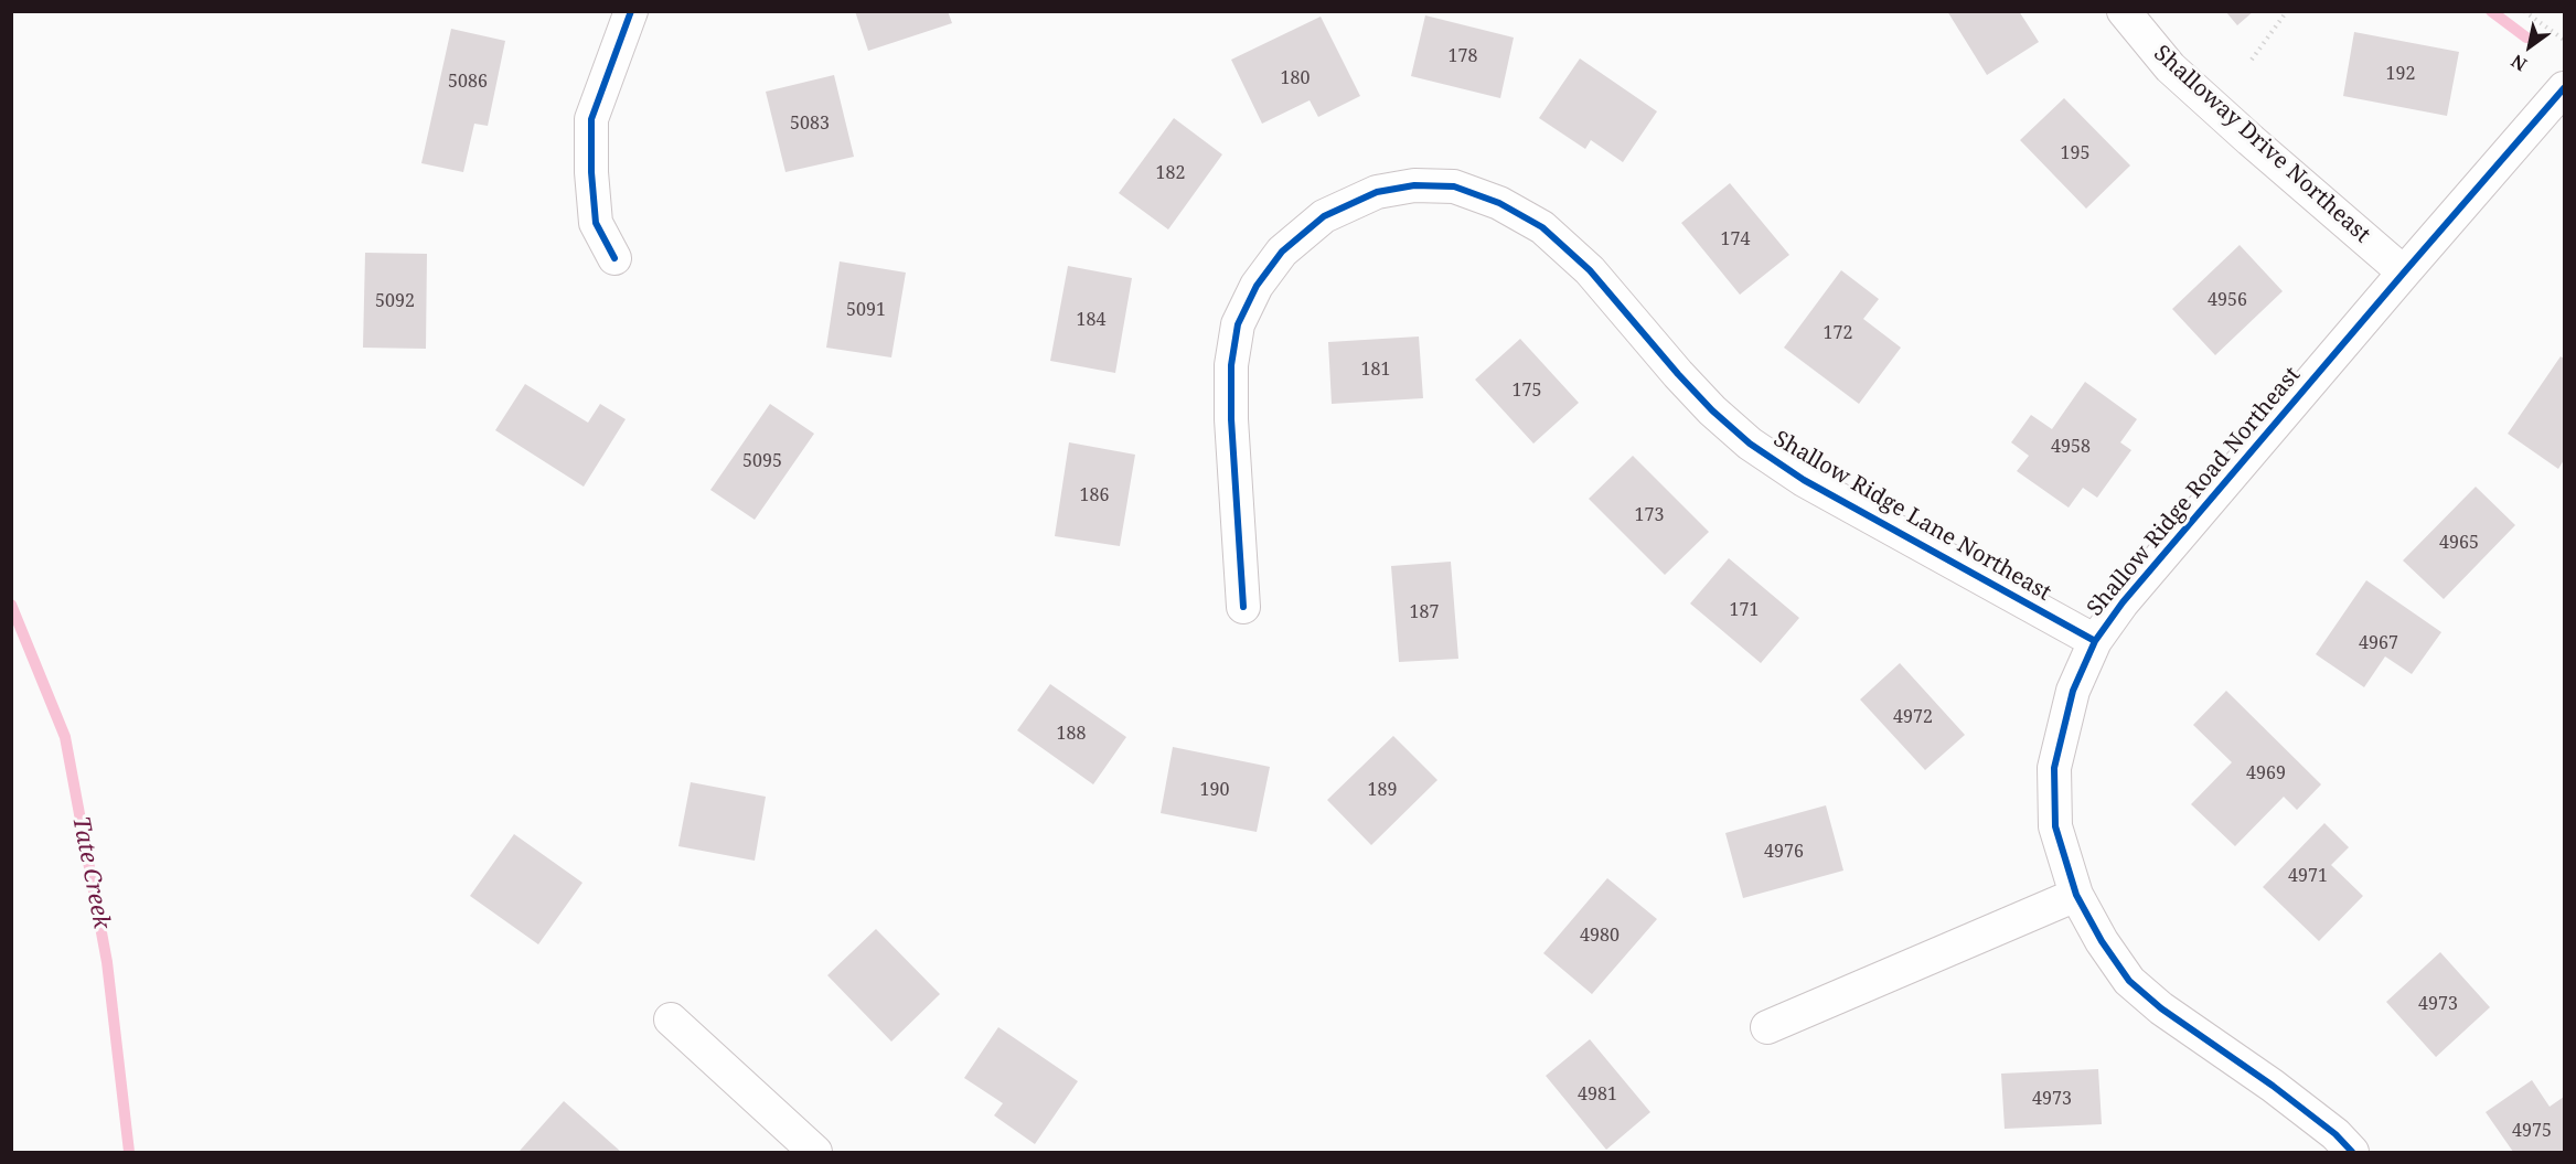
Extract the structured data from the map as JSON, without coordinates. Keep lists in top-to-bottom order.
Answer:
{
  "streets": {
    "street": ["Shalloway Drive Northeast", "Shallow Ridge Road Northeast", "Shallow Ridge Lane Northeast"]
  },
  "crossings": [
    ["Shalloway Drive Northeast", "Shallow Ridge Road Northeast"],
    ["Shallow Ridge Road Northeast", "Shallow Ridge Lane Northeast"]
  ],
  "water": ["Tate Creek"],
  "house_numbers": [
    "178",
    "192",
    "180",
    "5086",
    "5083",
    "195",
    "182",
    "174",
    "4956",
    "5092",
    "5091",
    "184",
    "172",
    "181",
    "175",
    "4958",
    "5095",
    "186",
    "173",
    "4965",
    "171",
    "187",
    "4967",
    "4972",
    "188",
    "4969",
    "190",
    "189",
    "4976",
    "4971",
    "4980",
    "4973",
    "4981",
    "4973",
    "4975"
  ],
  "north": "bottom left"
}
